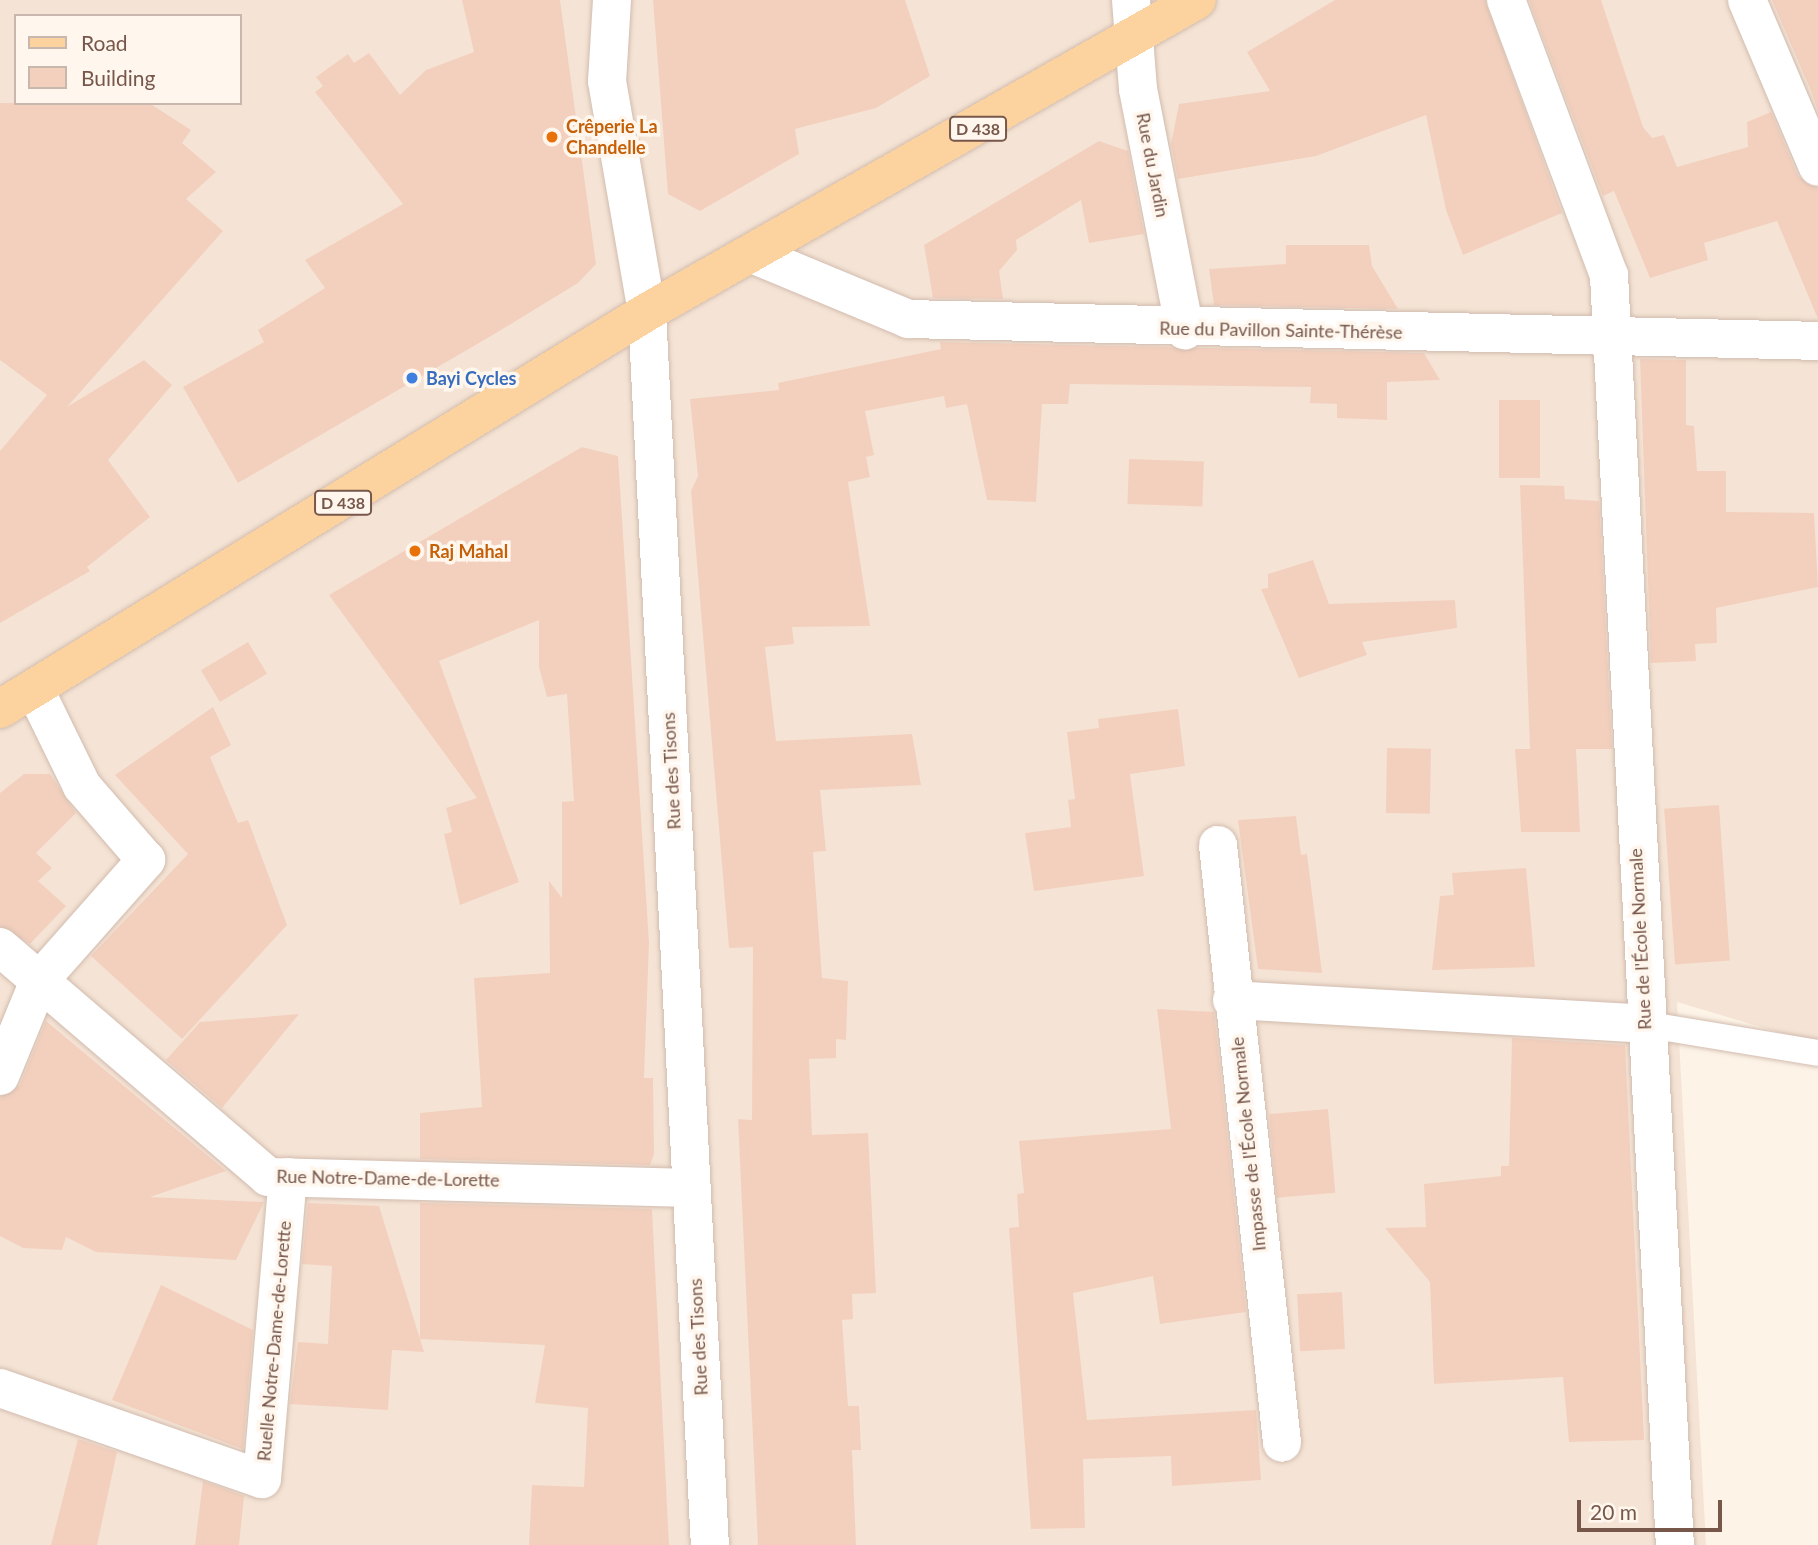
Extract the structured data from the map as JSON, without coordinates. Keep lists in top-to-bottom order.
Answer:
{
  "streets": {
    "main road": ["D 438"],
    "street": [
      "Rue du Jardin",
      "Rue du Pavillon Sainte-Thérèse",
      "Rue des Tisons",
      "Rue de l'École Normale",
      "Impasse de l'École Normale",
      "Rue Notre-Dame-de-Lorette",
      "Ruelle Notre-Dame-de-Lorette"
    ]
  },
  "crossings": [
    ["D 438", "Rue du Jardin"],
    ["D 438", "Rue du Pavillon Sainte-Thérèse"],
    ["D 438", "Rue des Tisons"],
    ["Rue du Jardin", "Rue du Pavillon Sainte-Thérèse"],
    ["Rue du Pavillon Sainte-Thérèse", "Rue de l'École Normale"],
    ["Rue des Tisons", "Rue Notre-Dame-de-Lorette"],
    ["Rue Notre-Dame-de-Lorette", "Ruelle Notre-Dame-de-Lorette"]
  ],
  "places": ["Crêperie La Chandelle", "Bayi Cycles", "Raj Mahal"],
  "legend": ["Road", "Building"],
  "scale_bar": "20 m"
}
